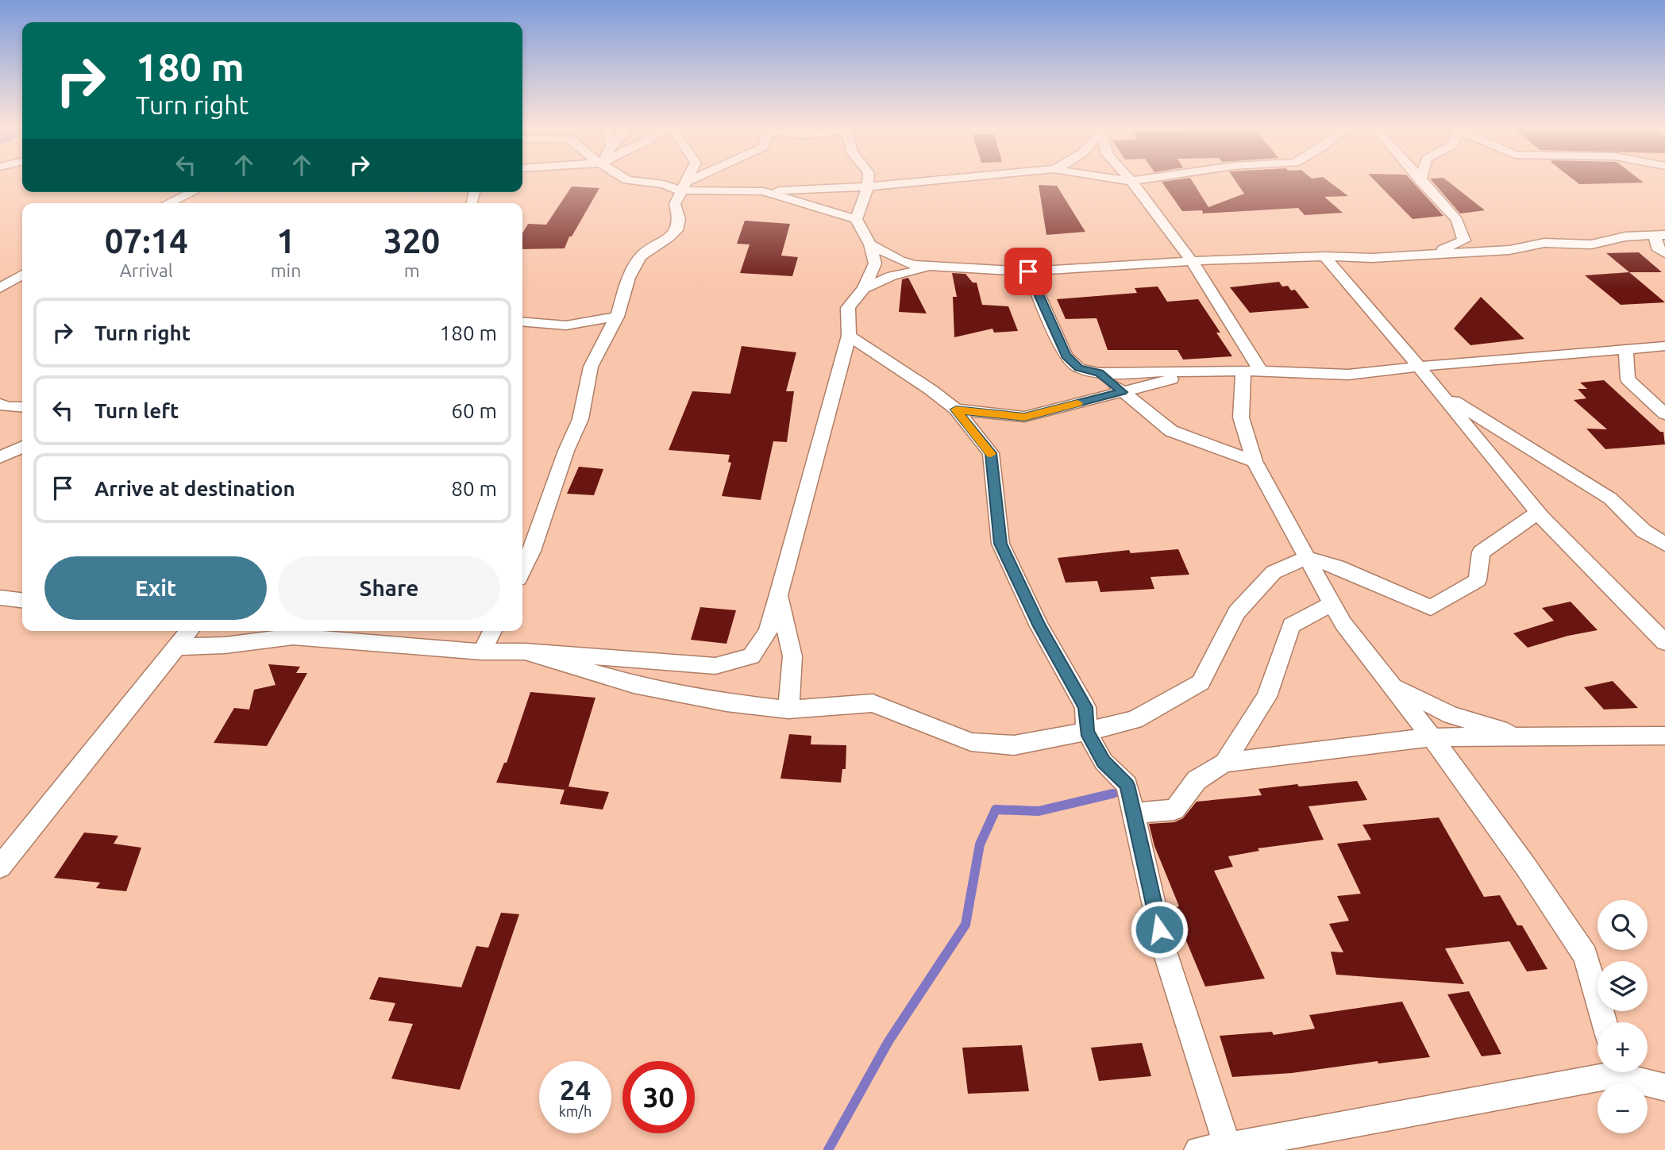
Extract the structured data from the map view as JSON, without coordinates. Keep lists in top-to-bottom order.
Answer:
{
  "page": {
    "turn": ["180 m", "Turn right"],
    "eta": [
      "07:14",
      "Arrival",
      "1",
      "min",
      "320",
      "m"
    ],
    "list": [
      {
        "name": "Turn right",
        "value": "180 m"
      },
      {
        "name": "Turn left",
        "value": "60 m"
      },
      {
        "name": "Arrive at destination",
        "value": "80 m"
      }
    ],
    "buttons": ["Exit", "Share"],
    "map_buttons": ["+", "−"],
    "speed": "24 km/h",
    "limit": "30"
  }
}
